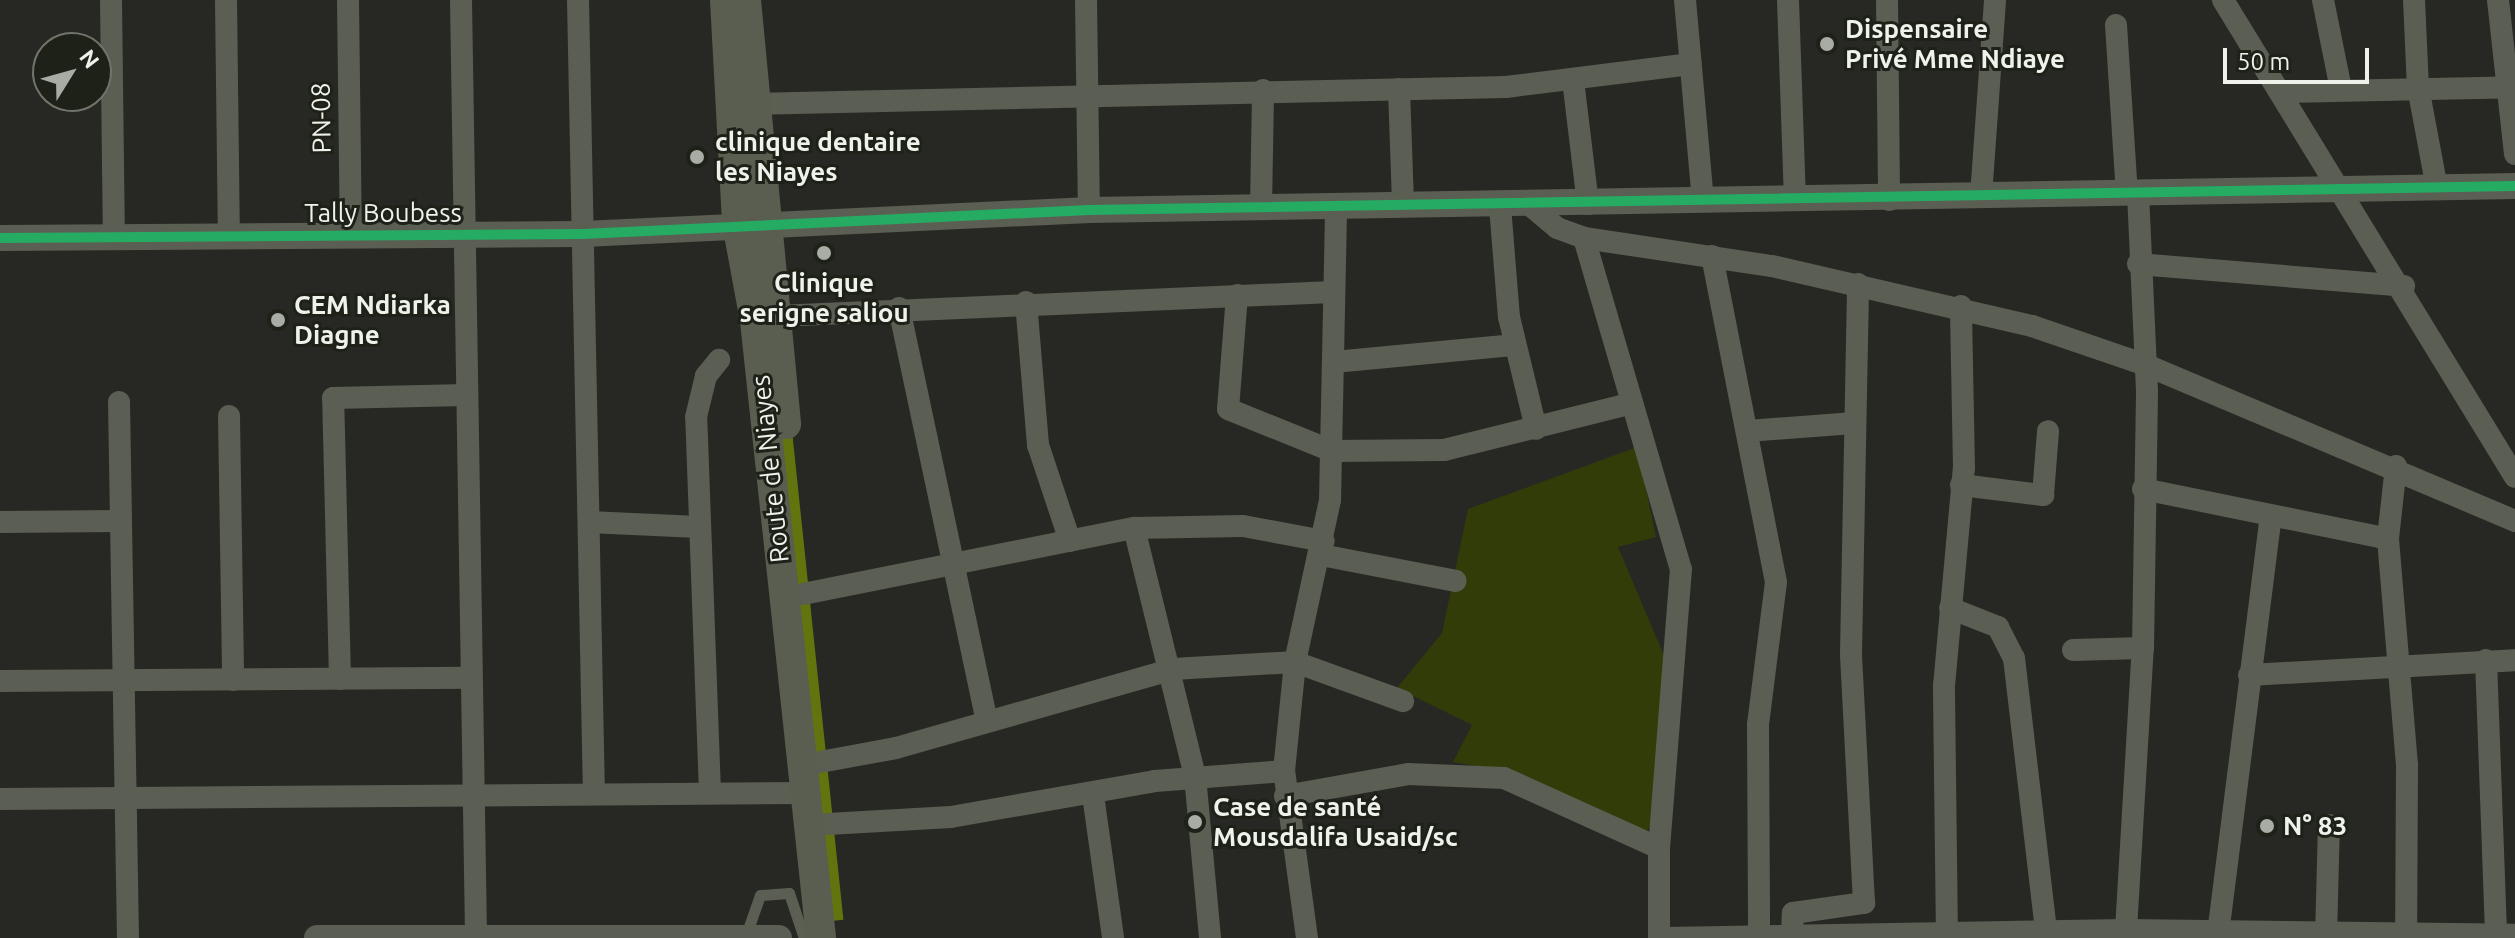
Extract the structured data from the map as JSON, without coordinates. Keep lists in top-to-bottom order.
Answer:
{
  "streets": {
    "main road": ["Route de Niayes"],
    "street": ["PN-08", "Tally Boubess"]
  },
  "crossings": [
    ["PN-08", "Tally Boubess"],
    ["Tally Boubess", "Route de Niayes"]
  ],
  "places": [
    "Dispensaire Privé Mme Ndiaye",
    "clinique dentaire les Niayes",
    "Clinique serigne saliou",
    "CEM Ndiarka Diagne",
    "Case de santé Mousdalifa Usaid/sc",
    "N° 83"
  ],
  "scale_bar": "50 m",
  "north": "top right"
}
